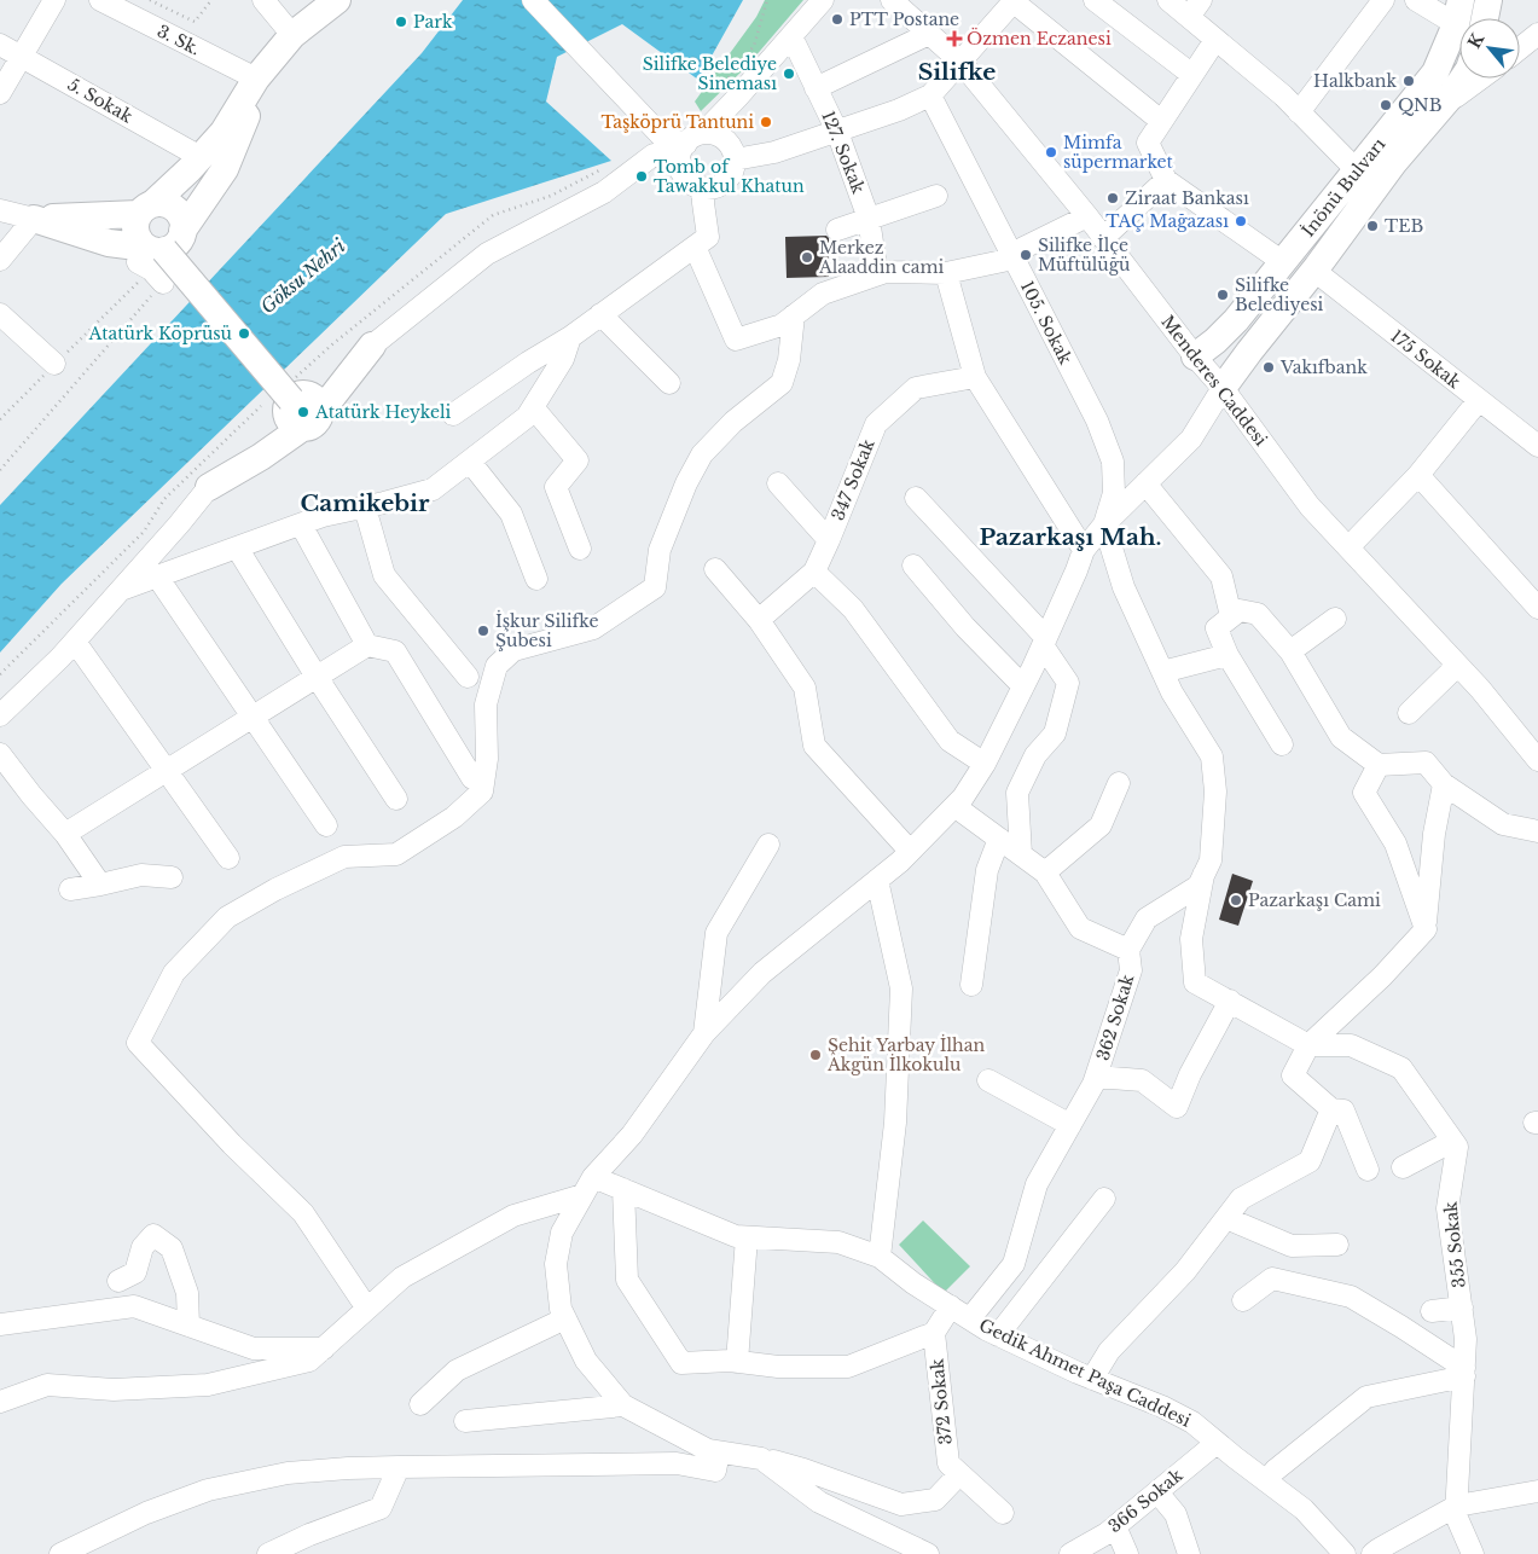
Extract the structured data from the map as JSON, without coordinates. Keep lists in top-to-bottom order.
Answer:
{
  "streets": {
    "main road": ["İnönü Bulvarı"],
    "street": [
      "3. Sk.",
      "5. Sokak",
      "127. Sokak",
      "105. Sokak",
      "175 Sokak",
      "Menderes Caddesi",
      "347 Sokak",
      "362 Sokak",
      "355 Sokak",
      "Gedik Ahmet Paşa Caddesi",
      "372 Sokak",
      "366 Sokak"
    ]
  },
  "crossings": [
    ["İnönü Bulvarı", "175 Sokak"],
    ["İnönü Bulvarı", "Menderes Caddesi"],
    ["105. Sokak", "362 Sokak"],
    ["362 Sokak", "Gedik Ahmet Paşa Caddesi"],
    ["Gedik Ahmet Paşa Caddesi", "366 Sokak"]
  ],
  "districts": ["Silifke", "Camikebir", "Pazarkaşı Mah."],
  "water": ["Göksu Nehri"],
  "places": {
    "other": [
      "PTT Postane",
      "Park",
      "Silifke Belediye Sineması",
      "Halkbank",
      "QNB",
      "Taşköprü Tantuni",
      "Mimfa süpermarket",
      "Tomb of Tawakkul Khatun",
      "Ziraat Bankası",
      "TAÇ Mağazası",
      "TEB",
      "Silifke İlçe Müftülüğü",
      "Merkez Alaaddin cami",
      "Silifke Belediyesi",
      "Atatürk Köprüsü",
      "Vakıfbank",
      "Atatürk Heykeli",
      "İşkur Silifke Şubesi",
      "Pazarkaşı Cami",
      "Şehit Yarbay İlhan Akgün İlkokulu"
    ],
    "health": ["Özmen Eczanesi"]
  },
  "north": "top left"
}
